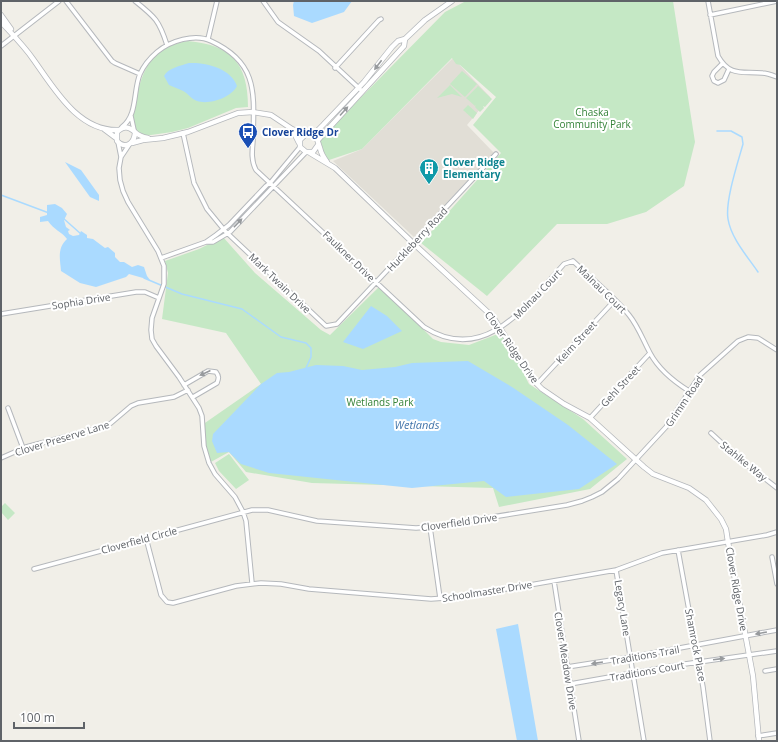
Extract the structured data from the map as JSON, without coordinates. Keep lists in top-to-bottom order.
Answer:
{
  "streets": {
    "street": [
      "Huckleberry Road",
      "Faulkner Drive",
      "Mark Twain Drive",
      "Malnau Court",
      "Molnau Court",
      "Sophia Drive",
      "Keim Street",
      "Clover Ridge Drive",
      "Gehl Street",
      "Grimm Road",
      "Clover Preserve Lane",
      "Stahlke Way",
      "Cloverfield Drive",
      "Cloverfield Circle",
      "Schoolmaster Drive",
      "Legacy Lane",
      "Shamrock Place",
      "Traditions Trail",
      "Clover Meadow Drive",
      "Traditions Court"
    ]
  },
  "crossings": [
    ["Huckleberry Road", "Faulkner Drive"],
    ["Huckleberry Road", "Mark Twain Drive"],
    ["Huckleberry Road", "Clover Ridge Drive"],
    ["Faulkner Drive", "Mark Twain Drive"],
    ["Faulkner Drive", "Molnau Court"],
    ["Faulkner Drive", "Clover Ridge Drive"],
    ["Malnau Court", "Molnau Court"],
    ["Malnau Court", "Keim Street"],
    ["Malnau Court", "Gehl Street"],
    ["Malnau Court", "Grimm Road"],
    ["Molnau Court", "Clover Ridge Drive"],
    ["Keim Street", "Clover Ridge Drive"],
    ["Clover Ridge Drive", "Gehl Street"],
    ["Clover Ridge Drive", "Grimm Road"],
    ["Clover Ridge Drive", "Cloverfield Drive"],
    ["Clover Ridge Drive", "Schoolmaster Drive"],
    ["Clover Ridge Drive", "Traditions Trail"],
    ["Clover Ridge Drive", "Traditions Court"],
    ["Grimm Road", "Cloverfield Drive"],
    ["Cloverfield Drive", "Cloverfield Circle"],
    ["Cloverfield Circle", "Schoolmaster Drive"],
    ["Schoolmaster Drive", "Legacy Lane"],
    ["Schoolmaster Drive", "Shamrock Place"],
    ["Schoolmaster Drive", "Clover Meadow Drive"],
    ["Legacy Lane", "Traditions Trail"],
    ["Legacy Lane", "Traditions Court"],
    ["Shamrock Place", "Traditions Trail"],
    ["Shamrock Place", "Traditions Court"],
    ["Traditions Trail", "Clover Meadow Drive"],
    ["Clover Meadow Drive", "Traditions Court"]
  ],
  "one_way": ["Traditions Trail"],
  "water": ["Wetlands"],
  "parks": ["Chaska Community Park", "Wetlands Park"],
  "places": {
    "bus stop": ["Clover Ridge Dr"],
    "building": ["Clover Ridge Elementary"]
  },
  "scale_bar": "100 m"
}
